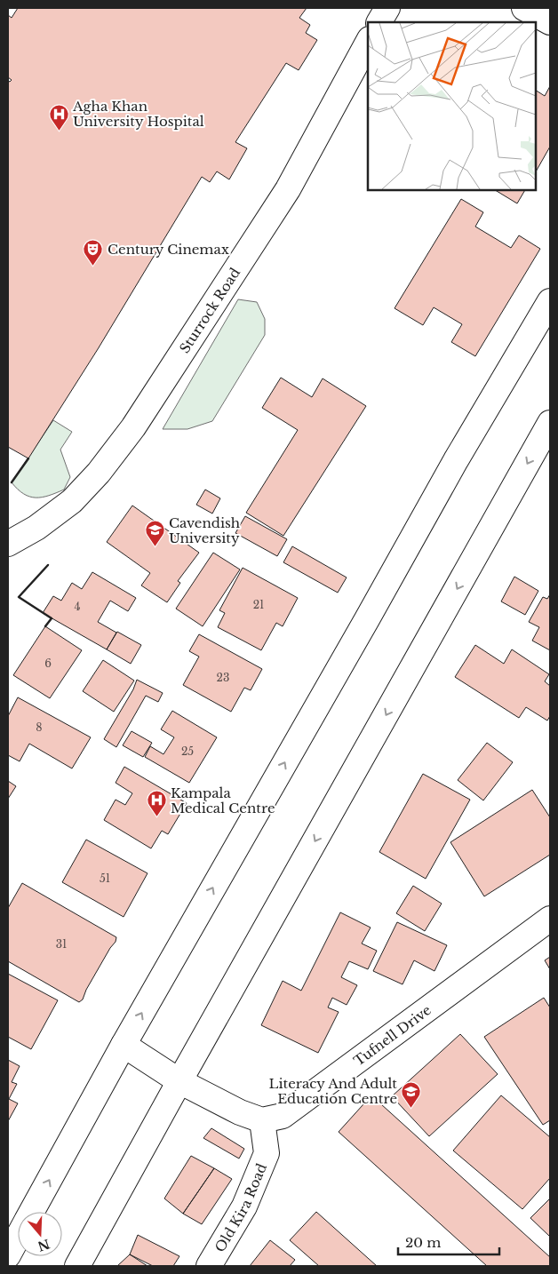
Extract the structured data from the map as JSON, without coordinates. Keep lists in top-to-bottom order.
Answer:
{
  "streets": {
    "main road": ["Sturrock Road", "Tufnell Drive", "Old Kira Road"]
  },
  "crossings": [
    ["Tufnell Drive", "Old Kira Road"]
  ],
  "places": {
    "hospital": ["Agha Khan University Hospital", "Kampala Medical Centre"],
    "theatre": ["Century Cinemax"],
    "school or university": ["Cavendish University", "Literacy And Adult Education Centre"]
  },
  "house_numbers": [
    "21",
    "4",
    "6",
    "23",
    "8",
    "25",
    "51",
    "31"
  ],
  "scale_bar": "20 m",
  "north": "bottom"
}
